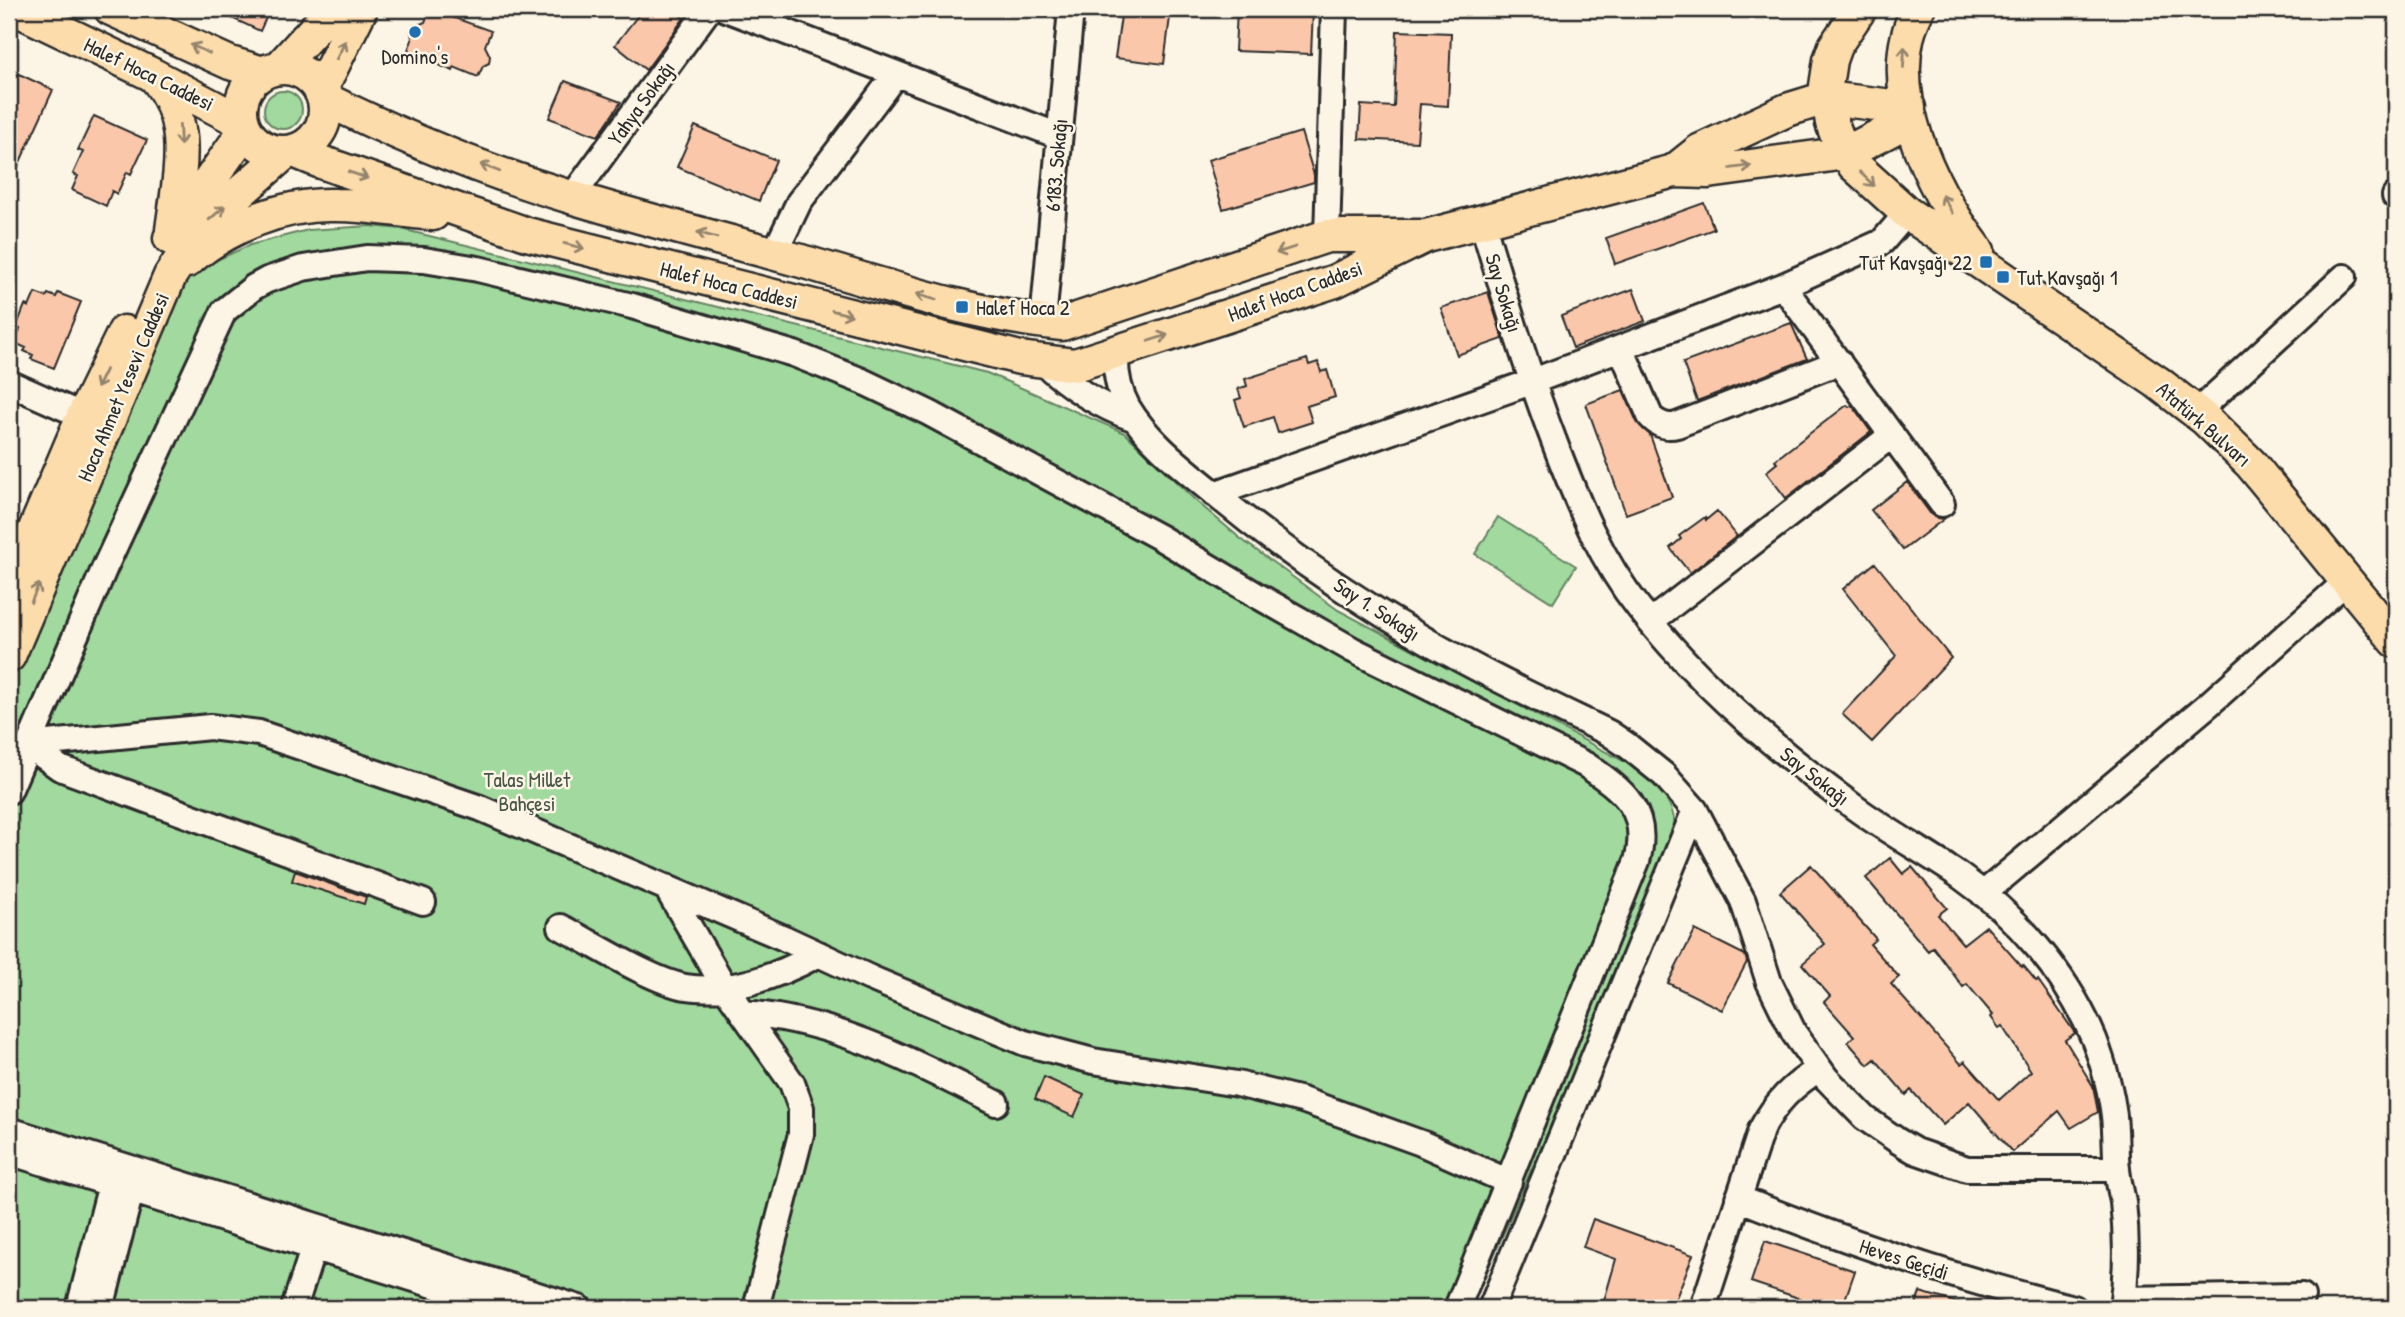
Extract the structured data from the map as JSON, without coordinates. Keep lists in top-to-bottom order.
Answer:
{
  "streets": {
    "main road": ["Halef Hoca Caddesi", "Hoca Ahmet Yesevi Caddesi", "Atatürk Bulvarı"],
    "street": [
      "Yahya Sokağı",
      "6183. Sokağı",
      "Say Sokağı",
      "Say 1. Sokağı",
      "Heves Geçidi"
    ]
  },
  "crossings": [
    ["Halef Hoca Caddesi", "Yahya Sokağı"],
    ["Halef Hoca Caddesi", "6183. Sokağı"],
    ["Halef Hoca Caddesi", "Hoca Ahmet Yesevi Caddesi"],
    ["Halef Hoca Caddesi", "Say 1. Sokağı"],
    ["Say Sokağı", "Say 1. Sokağı"]
  ],
  "parks": ["Talas Millet Bahçesi"],
  "places": {
    "other": ["Domino's"],
    "transit": ["Tut Kavşağı 22", "Tut Kavşağı 1", "Halef Hoca 2"]
  }
}
